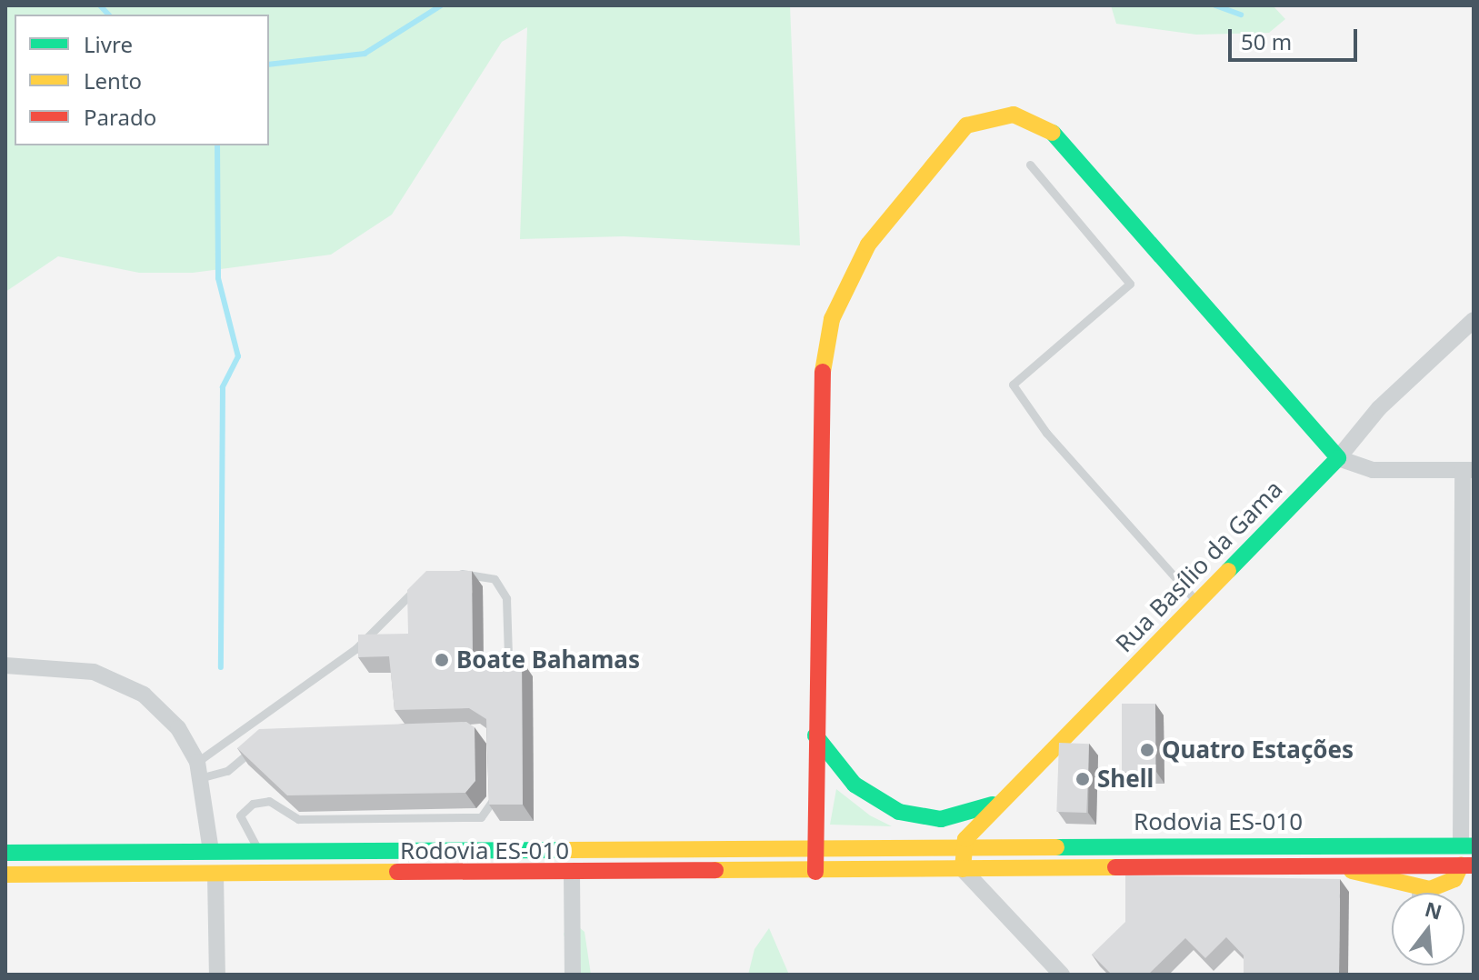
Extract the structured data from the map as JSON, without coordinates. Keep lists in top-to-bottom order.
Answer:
{
  "streets": {
    "main road": ["Rua Basílio da Gama", "Rodovia ES-010"]
  },
  "crossings": [
    ["Rua Basílio da Gama", "Rodovia ES-010"]
  ],
  "places": ["Boate Bahamas", "Quatro Estações", "Shell"],
  "legend": ["Livre", "Lento", "Parado"],
  "scale_bar": "50 m",
  "north": "top"
}
